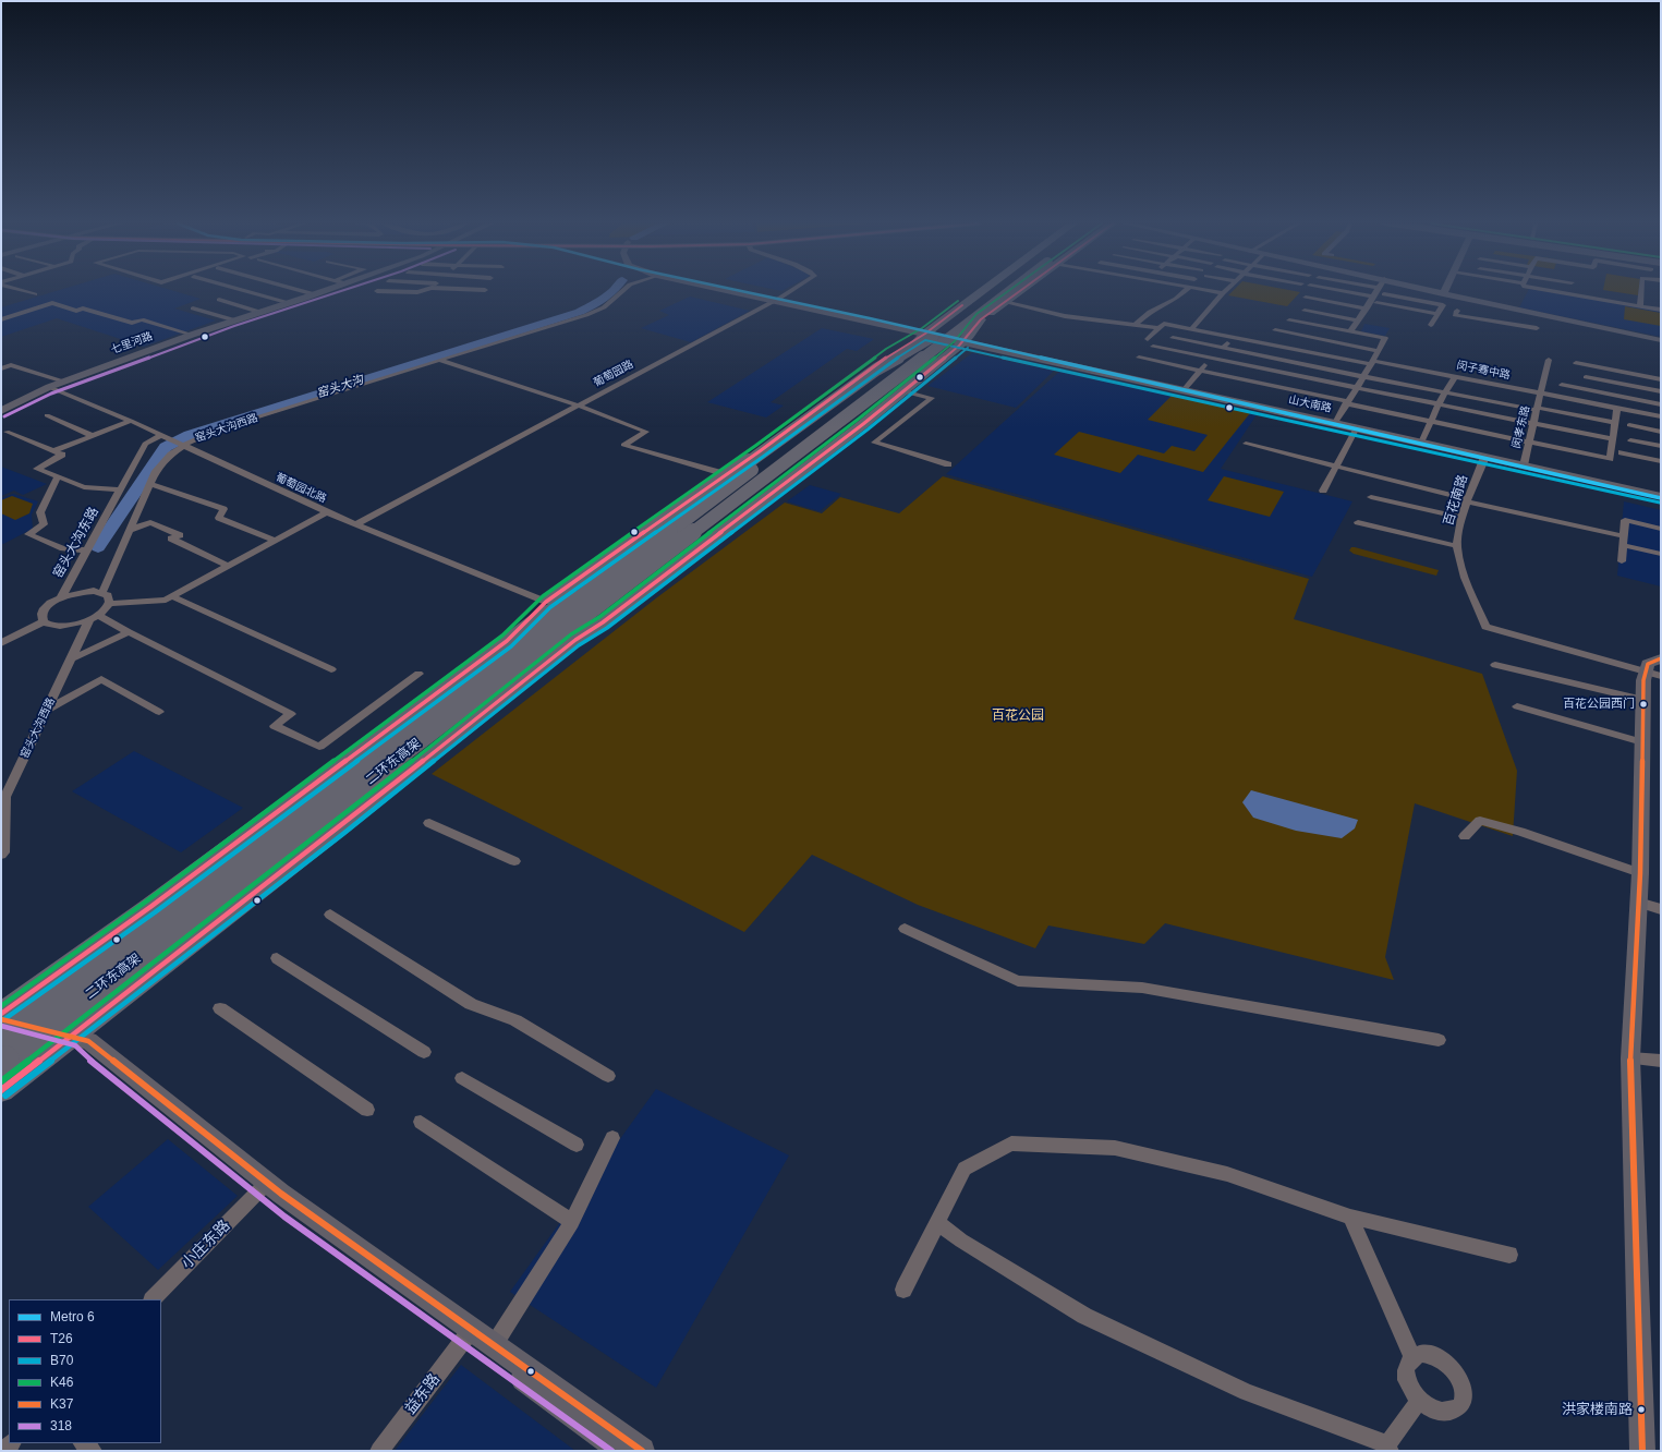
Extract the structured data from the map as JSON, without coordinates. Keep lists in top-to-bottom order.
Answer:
{
  "streets": {
    "highway": ["二环东高架"],
    "main road": ["七里河路", "山大南路"],
    "street": [
      "闵子骞中路",
      "葡萄园路",
      "闵孝东路",
      "窑头大沟西路",
      "葡萄园北路",
      "百花南路",
      "窑头大沟东路",
      "小庄东路",
      "益东路"
    ]
  },
  "crossings": [
    ["七里河路", "葡萄园北路"],
    ["闵子骞中路", "闵孝东路"],
    ["葡萄园路", "山大南路"],
    ["葡萄园路", "葡萄园北路"],
    ["山大南路", "闵孝东路"],
    ["山大南路", "百花南路"],
    ["山大南路", "二环东高架"],
    ["窑头大沟西路", "葡萄园北路"],
    ["葡萄园北路", "窑头大沟东路"]
  ],
  "water": ["窑头大沟"],
  "parks": ["百花公园"],
  "places": ["百花公园西门", "洪家楼南路"],
  "lines": [
    "metro line 6",
    "transit line T26",
    "transit line K46",
    "transit line 318",
    "transit line B70",
    "transit line K37"
  ],
  "legend": [
    "Metro 6",
    "T26",
    "B70",
    "K46",
    "K37",
    "318"
  ]
}
